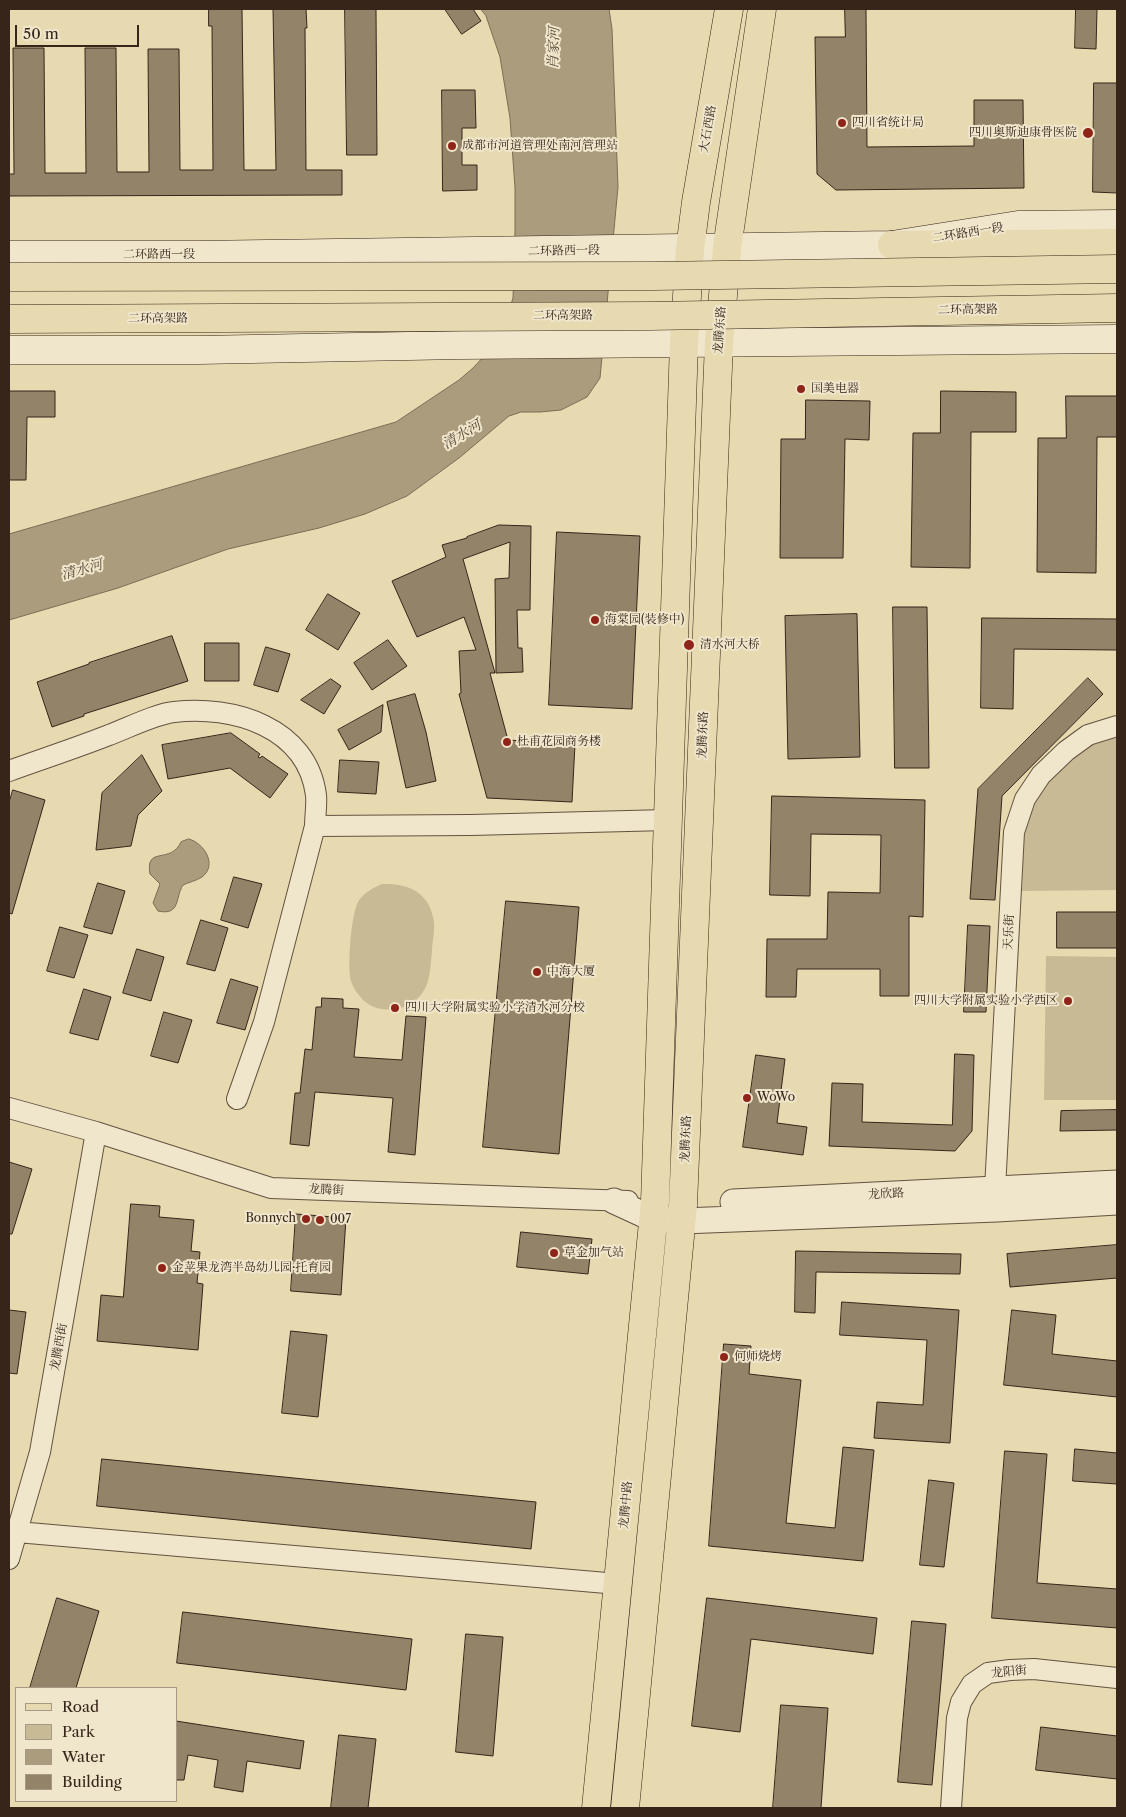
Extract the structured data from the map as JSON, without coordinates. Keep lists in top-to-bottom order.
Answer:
{
  "streets": {
    "main road": [
      "大石西路",
      "二环路西一段",
      "二环高架路",
      "龙腾东路",
      "龙腾中路"
    ],
    "street": [
      "天乐街",
      "龙腾街",
      "龙欣路",
      "龙腾西街",
      "龙阳街"
    ]
  },
  "crossings": [
    ["大石西路", "二环路西一段"],
    ["二环路西一段", "龙腾东路"],
    ["龙腾东路", "龙欣路"],
    ["天乐街", "龙欣路"],
    ["龙腾街", "龙欣路"],
    ["龙腾街", "龙腾西街"],
    ["龙欣路", "龙腾中路"]
  ],
  "water": ["肖家河", "清水河"],
  "places": [
    "四川省统计局",
    "四川奥斯迪康骨医院",
    "成都市河道管理处南河管理站",
    "国美电器",
    "海棠园(装修中)",
    "清水河大桥",
    "杜甫花园商务楼",
    "中海大厦",
    "四川大学附属实验小学西区",
    "四川大学附属实验小学清水河分校",
    "WoWo",
    "Bonnych",
    "007",
    "草金加气站",
    "金苹果龙湾半岛幼儿园·托育园",
    "何师烧烤"
  ],
  "legend": [
    "Road",
    "Park",
    "Water",
    "Building"
  ],
  "scale_bar": "50 m"
}
